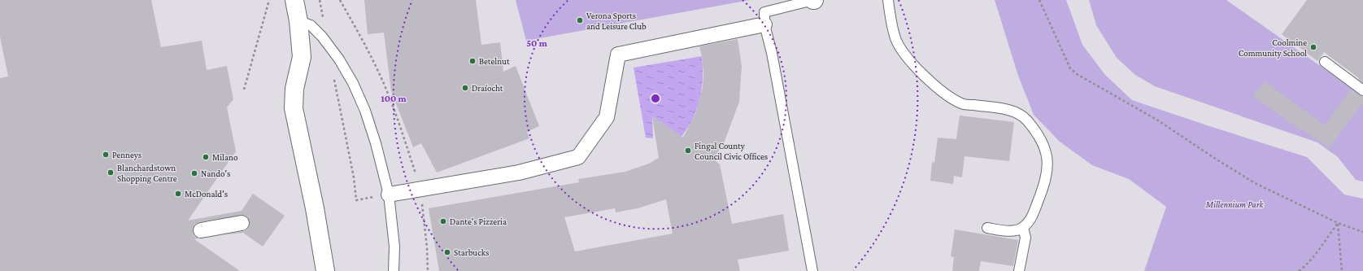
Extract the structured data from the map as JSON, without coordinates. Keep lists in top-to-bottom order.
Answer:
{
  "parks": ["Millennium Park"],
  "places": [
    "Verona Sports and Leisure Club",
    "Coolmine Community School",
    "Betelnut",
    "Draíocht",
    "Fingal County Council Civic Offices",
    "Penneys",
    "Milano",
    "Blanchardstown Shopping Centre",
    "Nando's",
    "McDonald's",
    "Dante's Pizzeria",
    "Starbucks"
  ],
  "rings": ["50 m", "100 m"]
}
